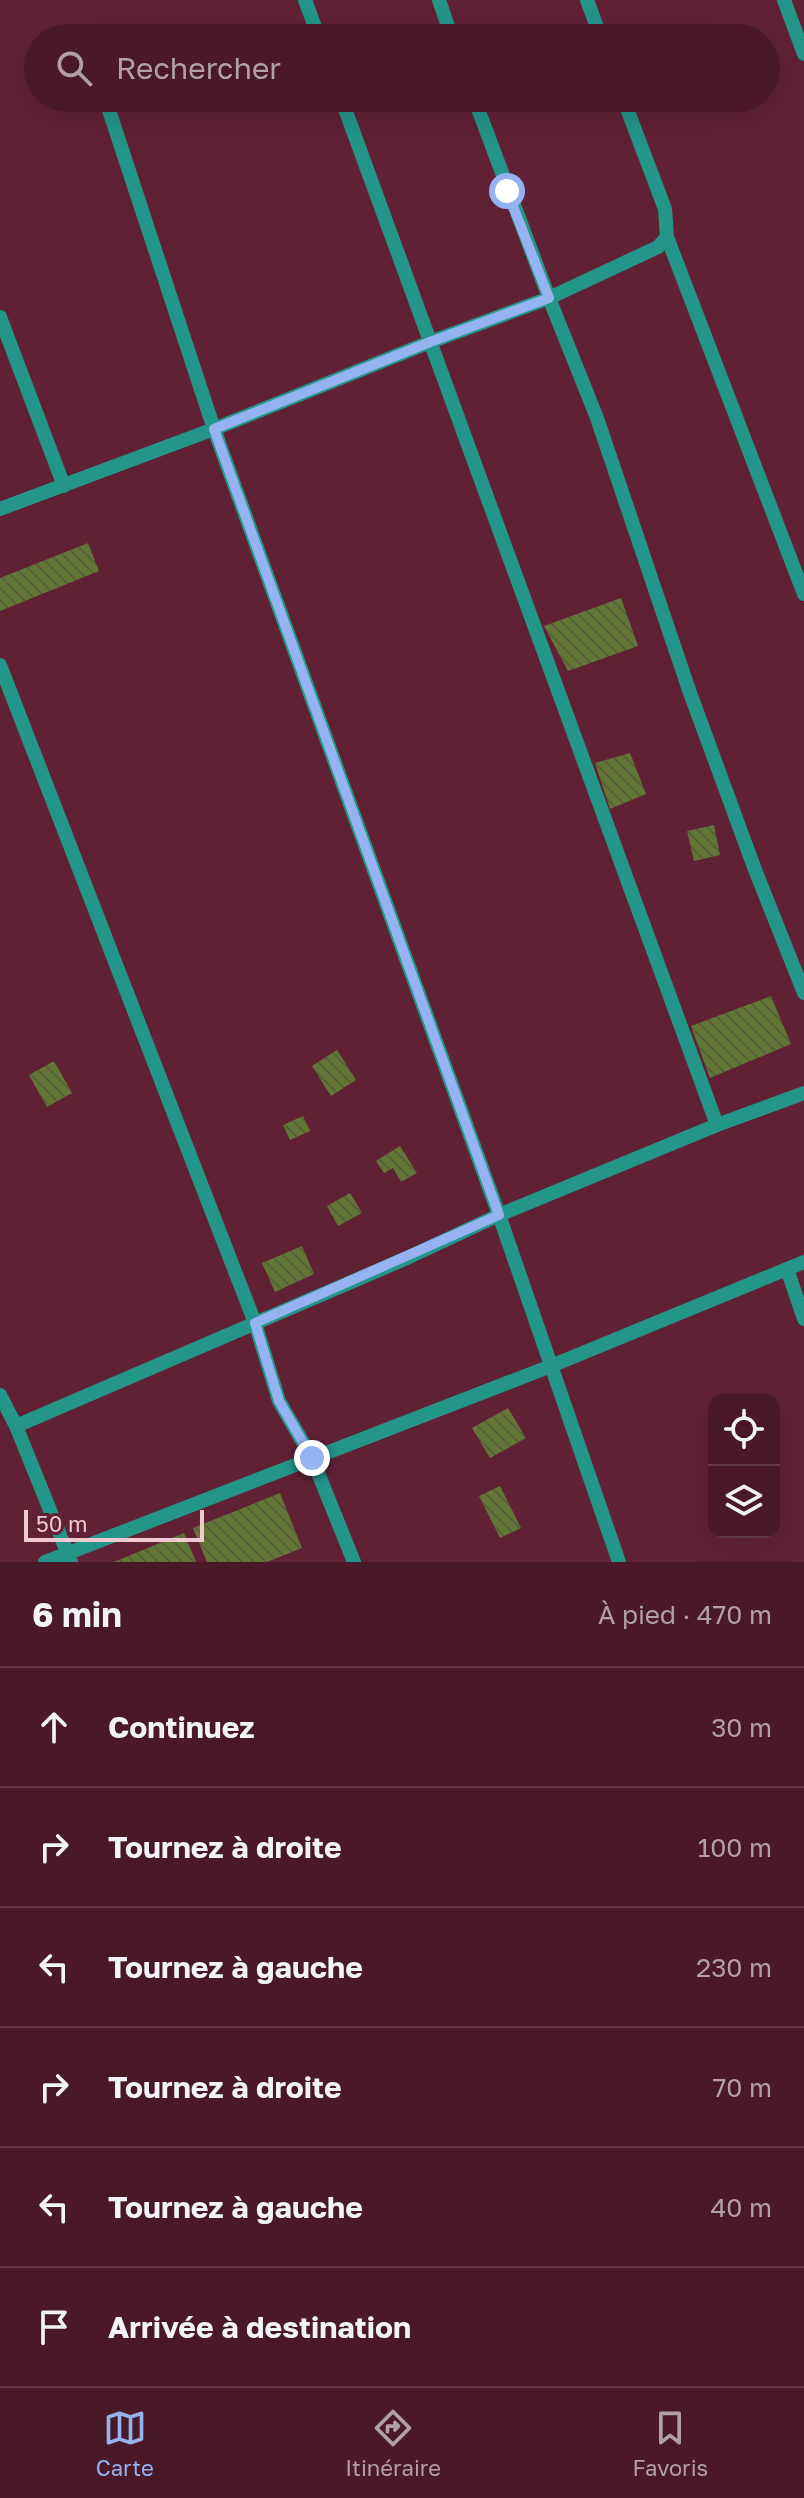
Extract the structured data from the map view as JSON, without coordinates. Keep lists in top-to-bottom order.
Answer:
{
  "scale_bar": "50 m",
  "page": {
    "search": "Rechercher",
    "scale": "50 m",
    "heading": ["6 min", "À pied · 470 m"],
    "list": [
      ["Continuez", "30 m"],
      ["Tournez à droite", "100 m"],
      ["Tournez à gauche", "230 m"],
      ["Tournez à droite", "70 m"],
      ["Tournez à gauche", "40 m"],
      "Arrivée à destination"
    ],
    "nav": ["Carte", "Itinéraire", "Favoris"]
  }
}
